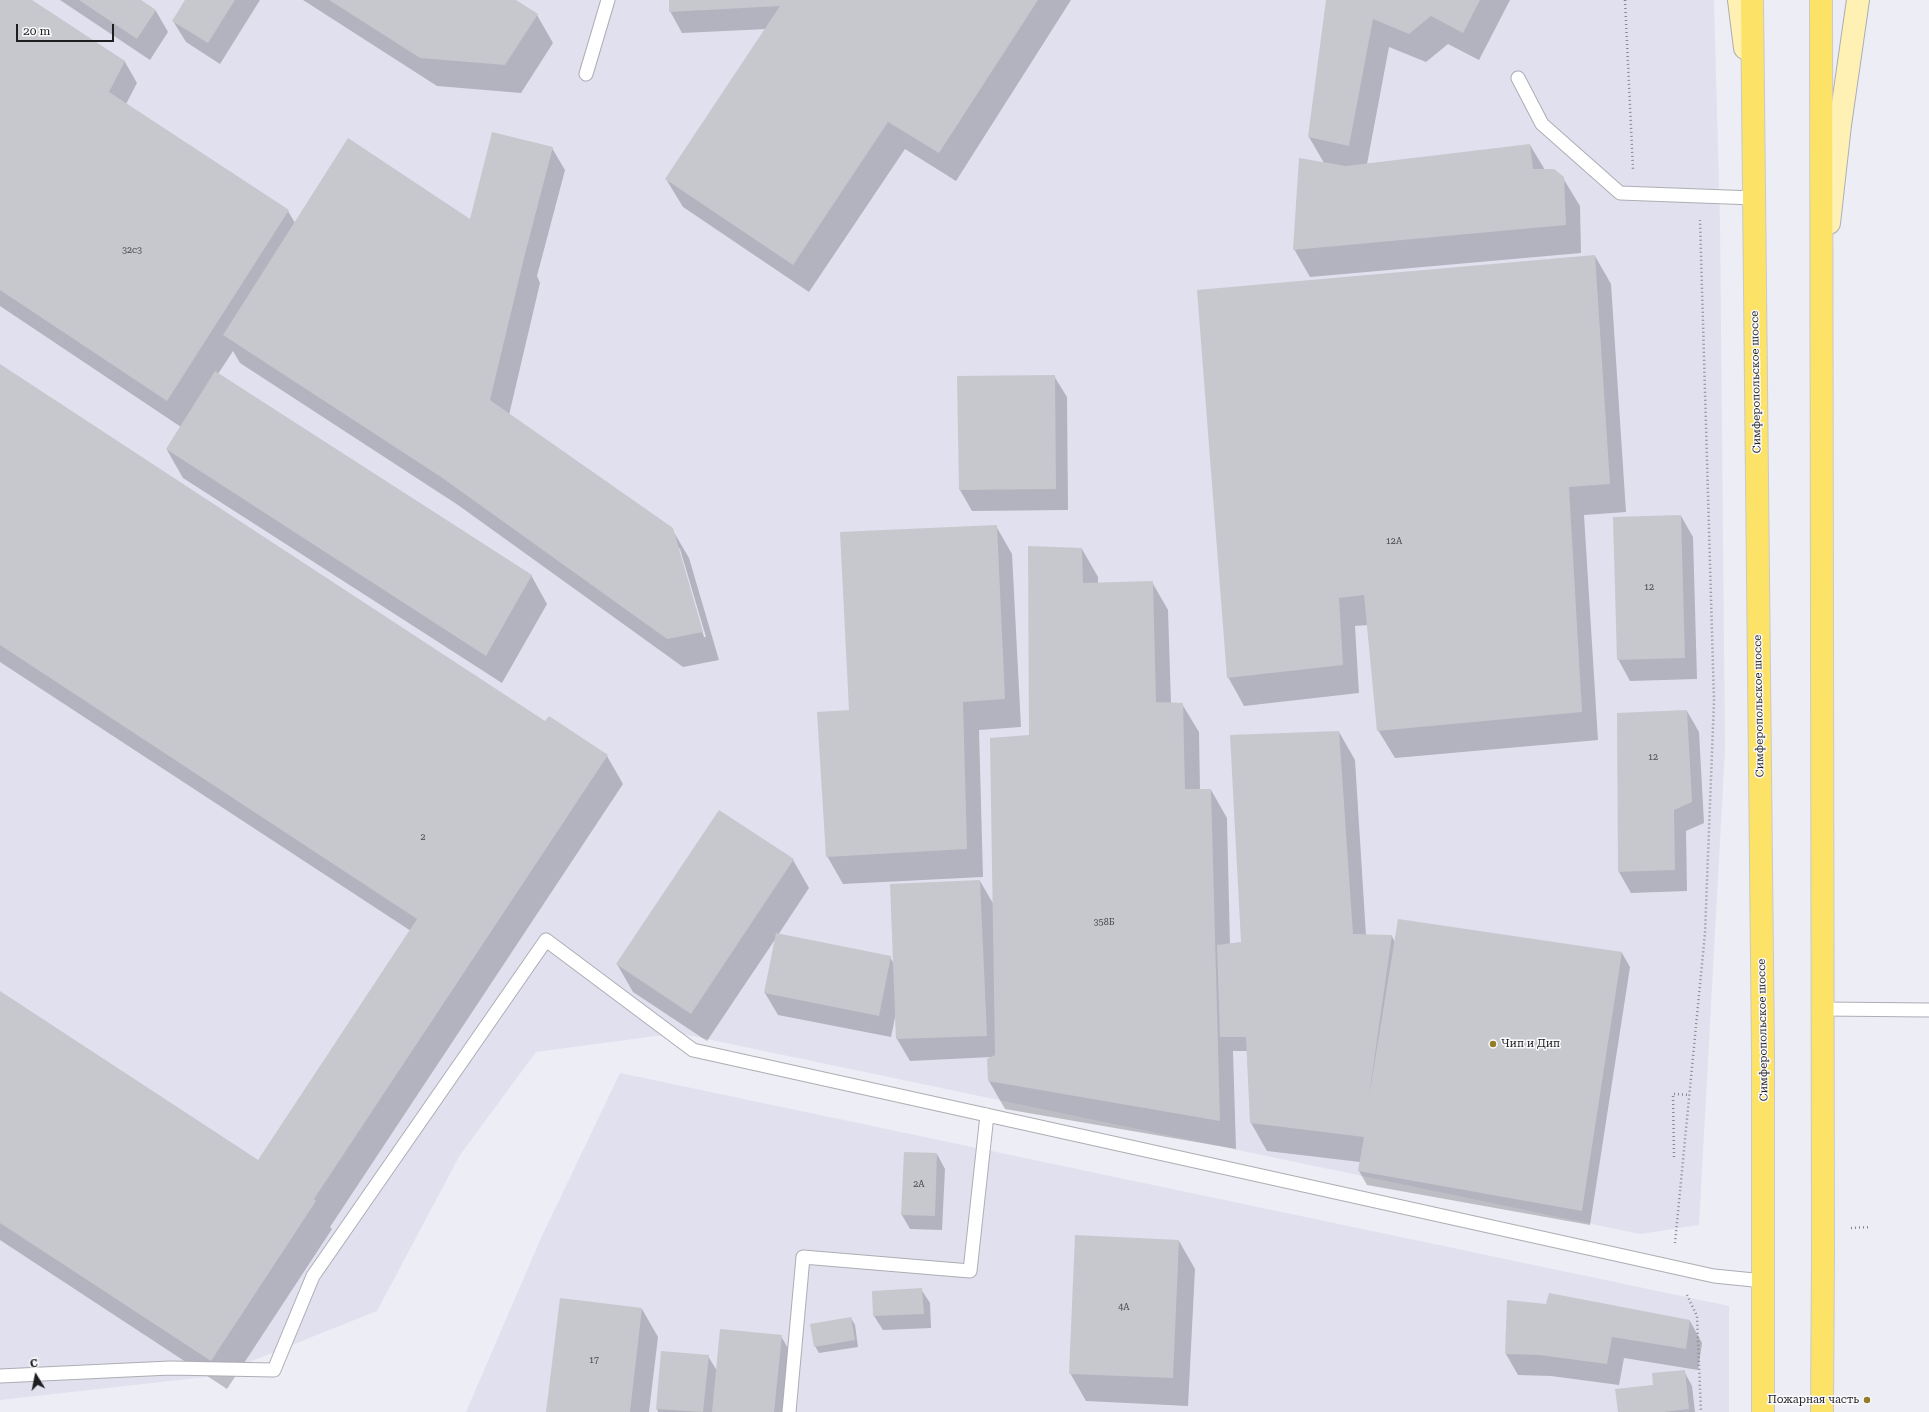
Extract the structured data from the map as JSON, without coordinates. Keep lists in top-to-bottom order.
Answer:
{
  "streets": {
    "main road": ["Симферопольское шоссе"]
  },
  "places": ["Чип и Дип", "Пожарная часть"],
  "house_numbers": [
    "32с3",
    "12А",
    "12",
    "12",
    "2",
    "358Б",
    "2А",
    "4А",
    "17"
  ],
  "scale_bar": "20 m",
  "north": "top"
}
